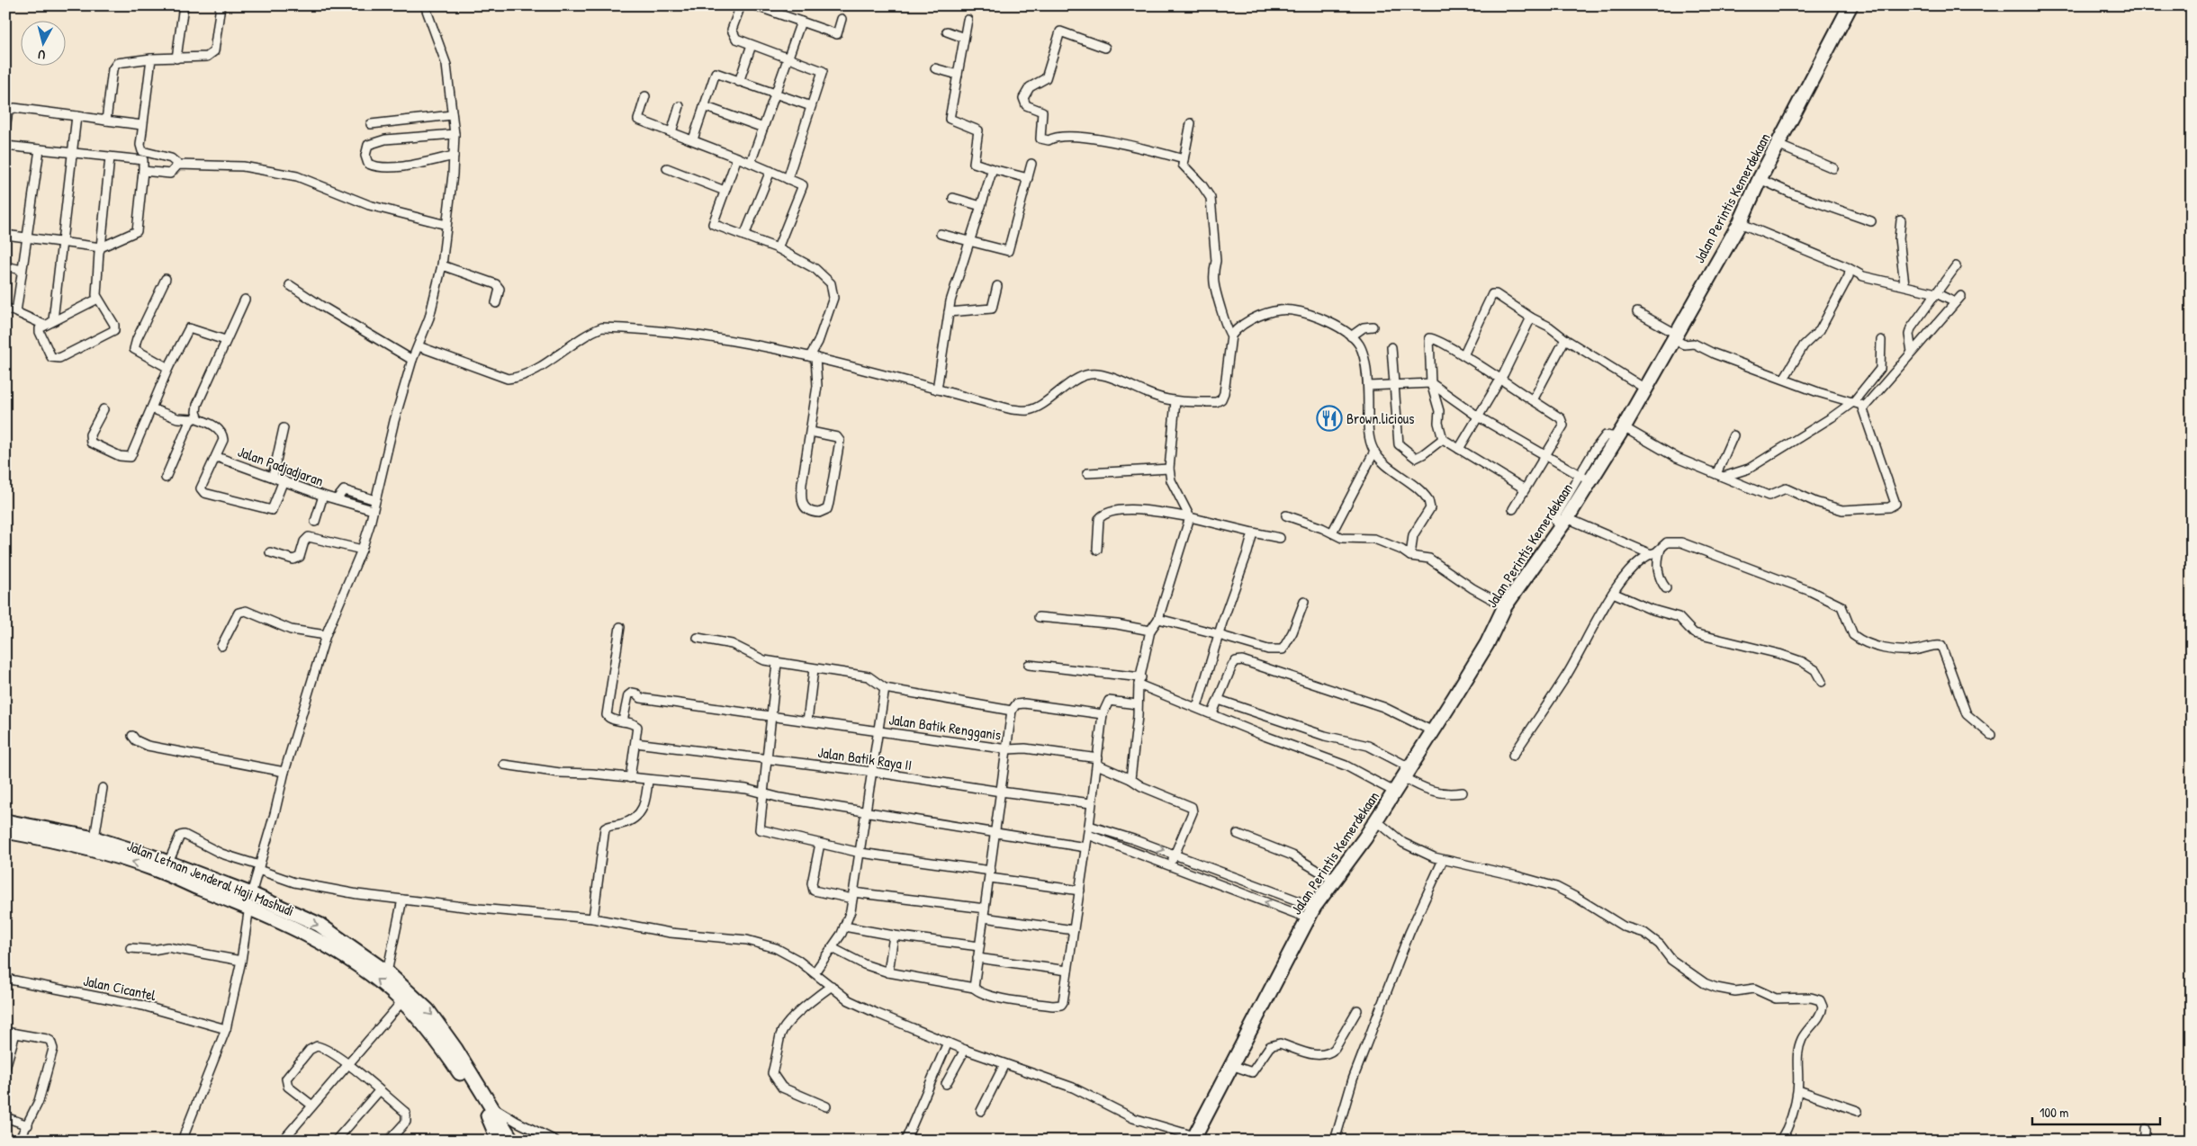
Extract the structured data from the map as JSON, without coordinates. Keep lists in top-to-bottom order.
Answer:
{
  "streets": {
    "main road": ["Jalan Perintis Kemerdekaan", "Jalan Letnan Jenderal Haji Mashudi"],
    "street": [
      "Jalan Padjadjaran",
      "Jalan Batik Rengganis",
      "Jalan Batik Raya II",
      "Jalan Cicantel"
    ]
  },
  "places": {
    "restaurant": ["Brown.licious"]
  },
  "scale_bar": "100 m",
  "north": "bottom"
}
